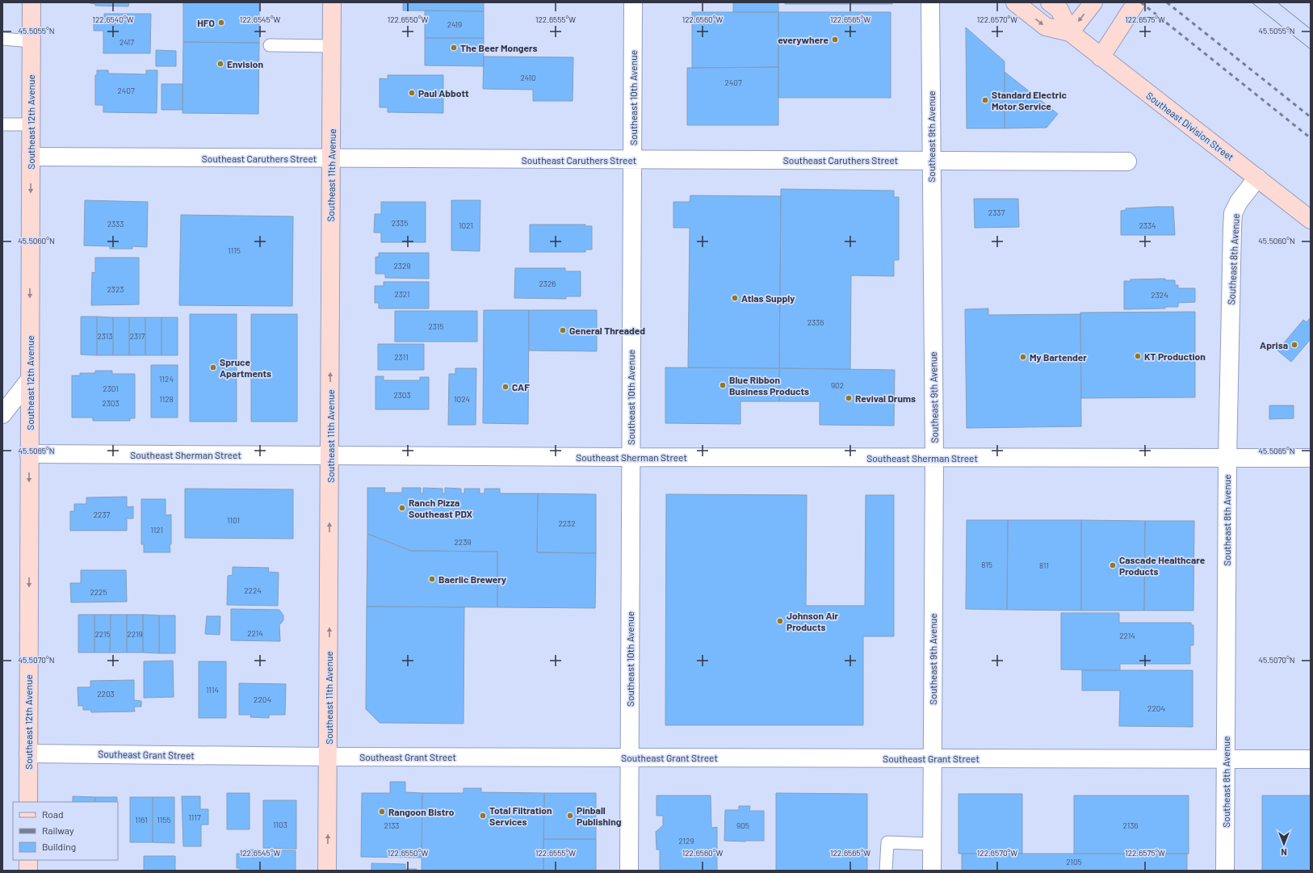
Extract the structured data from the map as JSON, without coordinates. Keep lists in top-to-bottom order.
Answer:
{
  "streets": {
    "main road": ["Southeast 12th Avenue", "Southeast Division Street", "Southeast 11th Avenue"],
    "street": [
      "Southeast 10th Avenue",
      "Southeast 9th Avenue",
      "Southeast Caruthers Street",
      "Southeast 8th Avenue",
      "Southeast Sherman Street",
      "Southeast Grant Street"
    ]
  },
  "crossings": [
    ["Southeast 10th Avenue", "Southeast Caruthers Street"],
    ["Southeast 10th Avenue", "Southeast Sherman Street"],
    ["Southeast 10th Avenue", "Southeast Grant Street"],
    ["Southeast 12th Avenue", "Southeast Caruthers Street"],
    ["Southeast 12th Avenue", "Southeast Sherman Street"],
    ["Southeast 12th Avenue", "Southeast Grant Street"],
    ["Southeast Division Street", "Southeast 8th Avenue"],
    ["Southeast 9th Avenue", "Southeast Caruthers Street"],
    ["Southeast 9th Avenue", "Southeast Sherman Street"],
    ["Southeast 9th Avenue", "Southeast Grant Street"],
    ["Southeast Caruthers Street", "Southeast 11th Avenue"],
    ["Southeast 11th Avenue", "Southeast Sherman Street"],
    ["Southeast 11th Avenue", "Southeast Grant Street"],
    ["Southeast 8th Avenue", "Southeast Sherman Street"],
    ["Southeast 8th Avenue", "Southeast Grant Street"]
  ],
  "one_way": ["Southeast 12th Avenue", "Southeast 11th Avenue"],
  "places": [
    "HFO",
    "everywhere",
    "The Beer Mongers",
    "Envision",
    "Paul Abbott",
    "Standard Electric Motor Service",
    "Atlas Supply",
    "General Threaded",
    "Aprisa",
    "KT Production",
    "My Bartender",
    "Spruce Apartments",
    "Blue Ribbon Business Products",
    "CAF",
    "Revival Drums",
    "Ranch Pizza Southeast PDX",
    "Cascade Healthcare Products",
    "Baerlic Brewery",
    "Johnson Air Products",
    "Rangoon Bistro",
    "Total Filtration Services",
    "Pinball Publishing"
  ],
  "house_numbers": [
    "2419",
    "2417",
    "2410",
    "2407",
    "2407",
    "2337",
    "2335",
    "2333",
    "1021",
    "2334",
    "1115",
    "2329",
    "2326",
    "2323",
    "2321",
    "2324",
    "2336",
    "2315",
    "2313",
    "2317",
    "2311",
    "1124",
    "902",
    "2301",
    "2303",
    "1128",
    "1024",
    "2303",
    "2237",
    "1101",
    "2232",
    "1121",
    "2239",
    "815",
    "811",
    "2224",
    "2225",
    "2214",
    "2215",
    "2219",
    "2214",
    "1114",
    "2203",
    "2204",
    "2204",
    "1117",
    "1161",
    "1155",
    "1103",
    "2133",
    "905",
    "2136",
    "2129",
    "2105"
  ],
  "legend": ["Road", "Railway", "Building"],
  "north": "bottom",
  "coordinates": [
    "122.6540°W",
    "122.6545°W",
    "122.6550°W",
    "122.6555°W",
    "122.6560°W",
    "122.6565°W",
    "122.6570°W",
    "122.6575°W",
    "45.5055°N",
    "45.5060°N",
    "45.5065°N",
    "45.5070°N"
  ]
}
